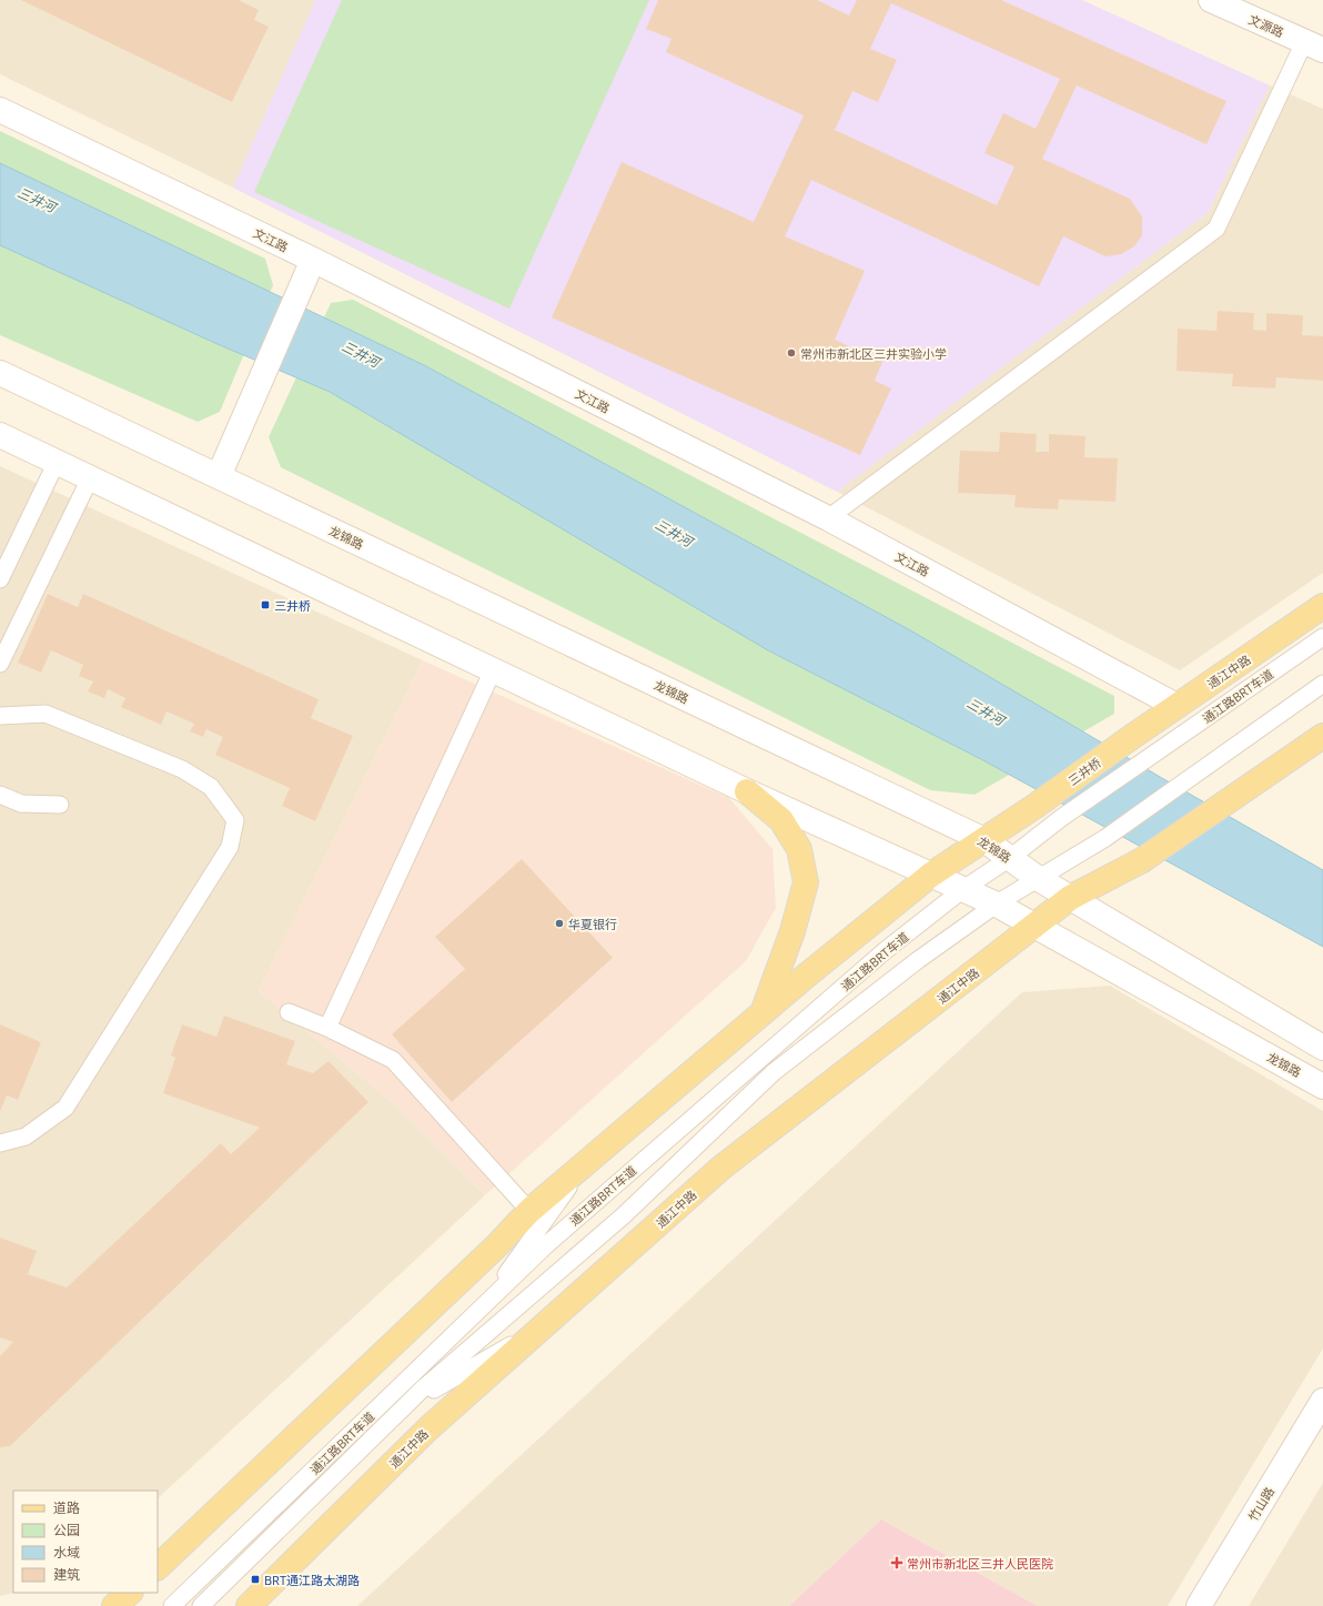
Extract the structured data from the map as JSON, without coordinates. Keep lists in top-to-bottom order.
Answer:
{
  "streets": {
    "main road": [
      "文源路",
      "文江路",
      "龙锦路",
      "通江中路",
      "三井桥",
      "竹山路"
    ],
    "lane": ["通江路BRT车道"]
  },
  "crossings": [
    ["文江路", "通江中路"],
    ["龙锦路", "通江中路"],
    ["龙锦路", "通江路BRT车道"],
    ["龙锦路", "三井桥"],
    ["通江中路", "三井桥"],
    ["通江路BRT车道", "三井桥"]
  ],
  "water": ["三井河"],
  "places": {
    "other": ["常州市新北区三井实验小学", "华夏银行"],
    "transit": ["三井桥", "BRT通江路太湖路"],
    "health": ["常州市新北区三井人民医院"]
  },
  "legend": [
    "道路",
    "公园",
    "水域",
    "建筑"
  ]
}
